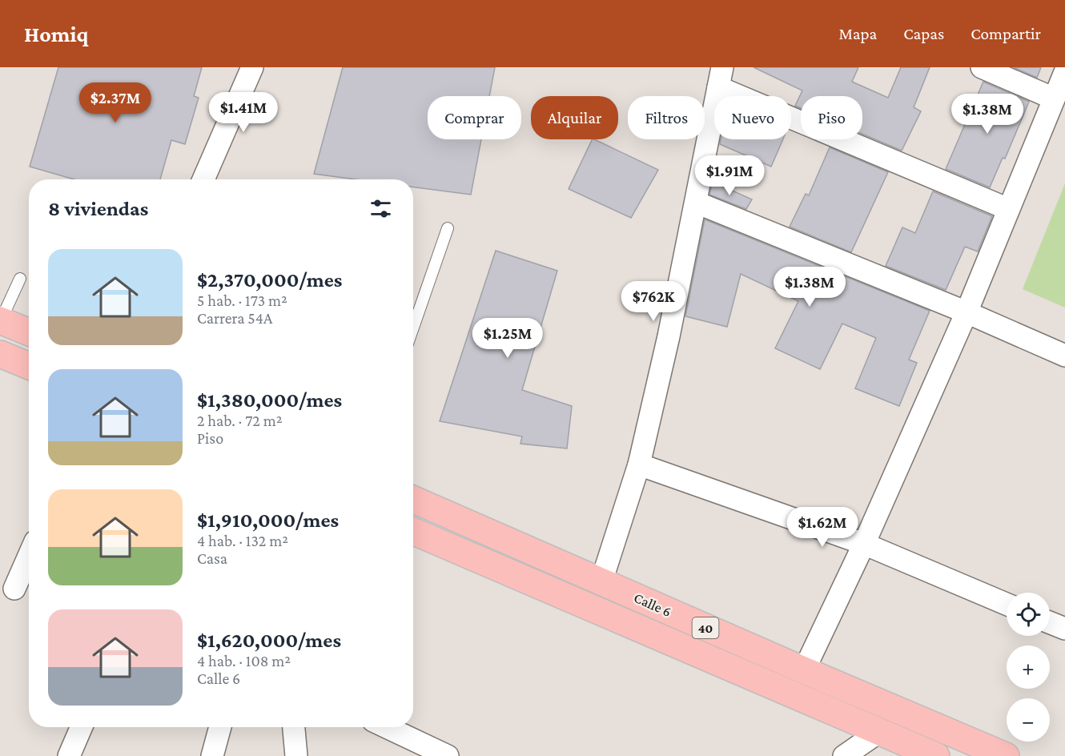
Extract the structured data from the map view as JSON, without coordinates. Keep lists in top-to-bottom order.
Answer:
{
  "streets": {
    "highway": ["Calle 6", "40"]
  },
  "page": {
    "header": "Homiq",
    "nav": ["Mapa", "Capas", "Compartir"],
    "price": [
      "$2.37M",
      "$1.41M",
      "$1.38M",
      "$1.91M",
      "$1.38M",
      "$762K",
      "$1.25M",
      "$1.62M"
    ],
    "chip": [
      "Comprar",
      "Alquilar",
      "Filtros",
      "Nuevo",
      "Piso"
    ],
    "heading": "8 viviendas",
    "list": [
      {
        "name": "$2,370,000/mes",
        "note": "5 hab. · 173 m² · Carrera 54A"
      },
      {
        "name": "$1,380,000/mes",
        "note": "2 hab. · 72 m² · Piso"
      },
      {
        "name": "$1,910,000/mes",
        "note": "4 hab. · 132 m² · Casa"
      },
      {
        "name": "$1,620,000/mes",
        "note": "4 hab. · 108 m² · Calle 6"
      }
    ],
    "map_buttons": ["+", "−"]
  }
}
